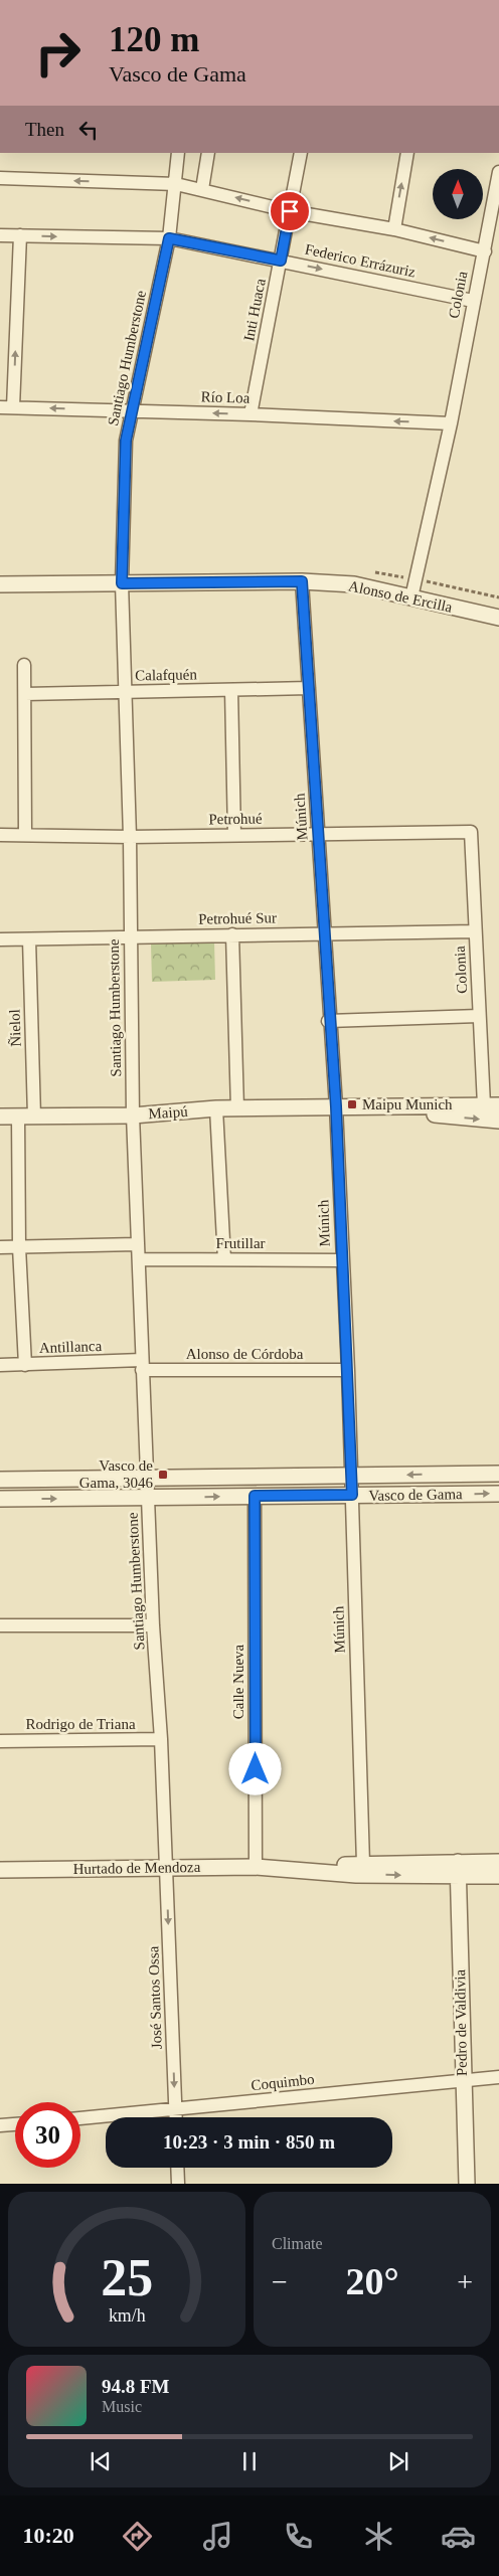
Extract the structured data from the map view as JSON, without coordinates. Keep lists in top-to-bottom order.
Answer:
{
  "streets": {
    "street": [
      "Federico Errázuriz",
      "Colonia",
      "Inti Huaca",
      "Santiago Humberstone",
      "Río Loa",
      "Alonso de Ercilla",
      "Calafquén",
      "Múnich",
      "Petrohué",
      "Petrohué Sur",
      "Ñielol",
      "Maipú",
      "Frutillar",
      "Antillanca",
      "Alonso de Córdoba",
      "Vasco de Gama",
      "Calle Nueva",
      "Rodrigo de Triana",
      "Hurtado de Mendoza",
      "José Santos Ossa",
      "Pedro de Valdivia",
      "Coquimbo"
    ]
  },
  "crossings": [
    ["Federico Errázuriz", "Colonia"],
    ["Federico Errázuriz", "Inti Huaca"],
    ["Federico Errázuriz", "Santiago Humberstone"],
    ["Colonia", "Río Loa"],
    ["Colonia", "Alonso de Ercilla"],
    ["Colonia", "Petrohué"],
    ["Colonia", "Petrohué Sur"],
    ["Inti Huaca", "Río Loa"],
    ["Santiago Humberstone", "Río Loa"],
    ["Santiago Humberstone", "Alonso de Ercilla"],
    ["Santiago Humberstone", "Calafquén"],
    ["Santiago Humberstone", "Petrohué"],
    ["Santiago Humberstone", "Petrohué Sur"],
    ["Santiago Humberstone", "Maipú"],
    ["Santiago Humberstone", "Frutillar"],
    ["Santiago Humberstone", "Antillanca"],
    ["Santiago Humberstone", "Alonso de Córdoba"],
    ["Santiago Humberstone", "Vasco de Gama"],
    ["Santiago Humberstone", "Rodrigo de Triana"],
    ["Santiago Humberstone", "Hurtado de Mendoza"],
    ["Santiago Humberstone", "José Santos Ossa"],
    ["Alonso de Ercilla", "Múnich"],
    ["Calafquén", "Múnich"],
    ["Múnich", "Petrohué"],
    ["Múnich", "Petrohué Sur"],
    ["Múnich", "Maipú"],
    ["Múnich", "Frutillar"],
    ["Múnich", "Alonso de Córdoba"],
    ["Múnich", "Vasco de Gama"],
    ["Múnich", "Hurtado de Mendoza"],
    ["Petrohué Sur", "Ñielol"],
    ["Ñielol", "Maipú"],
    ["Antillanca", "Alonso de Córdoba"],
    ["Vasco de Gama", "Calle Nueva"],
    ["Calle Nueva", "Hurtado de Mendoza"],
    ["Hurtado de Mendoza", "José Santos Ossa"],
    ["Hurtado de Mendoza", "Pedro de Valdivia"],
    ["José Santos Ossa", "Coquimbo"],
    ["Pedro de Valdivia", "Coquimbo"]
  ],
  "one_way": ["Río Loa", "José Santos Ossa"],
  "places": {
    "transit": ["Maipu Munich", "Vasco de Gama, 3046"]
  },
  "north": "top",
  "page": {
    "turn": ["120 m", "Vasco de Gama"],
    "then": "Then",
    "limit": "30",
    "trip": "10:23 · 3 min · 850 m",
    "tile": "Climate",
    "heat": ["−", "20°", "+"],
    "song": ["94.8 FM", "Music"],
    "tabs": "10:20",
    "gauge": ["25", "km/h"]
  }
}
